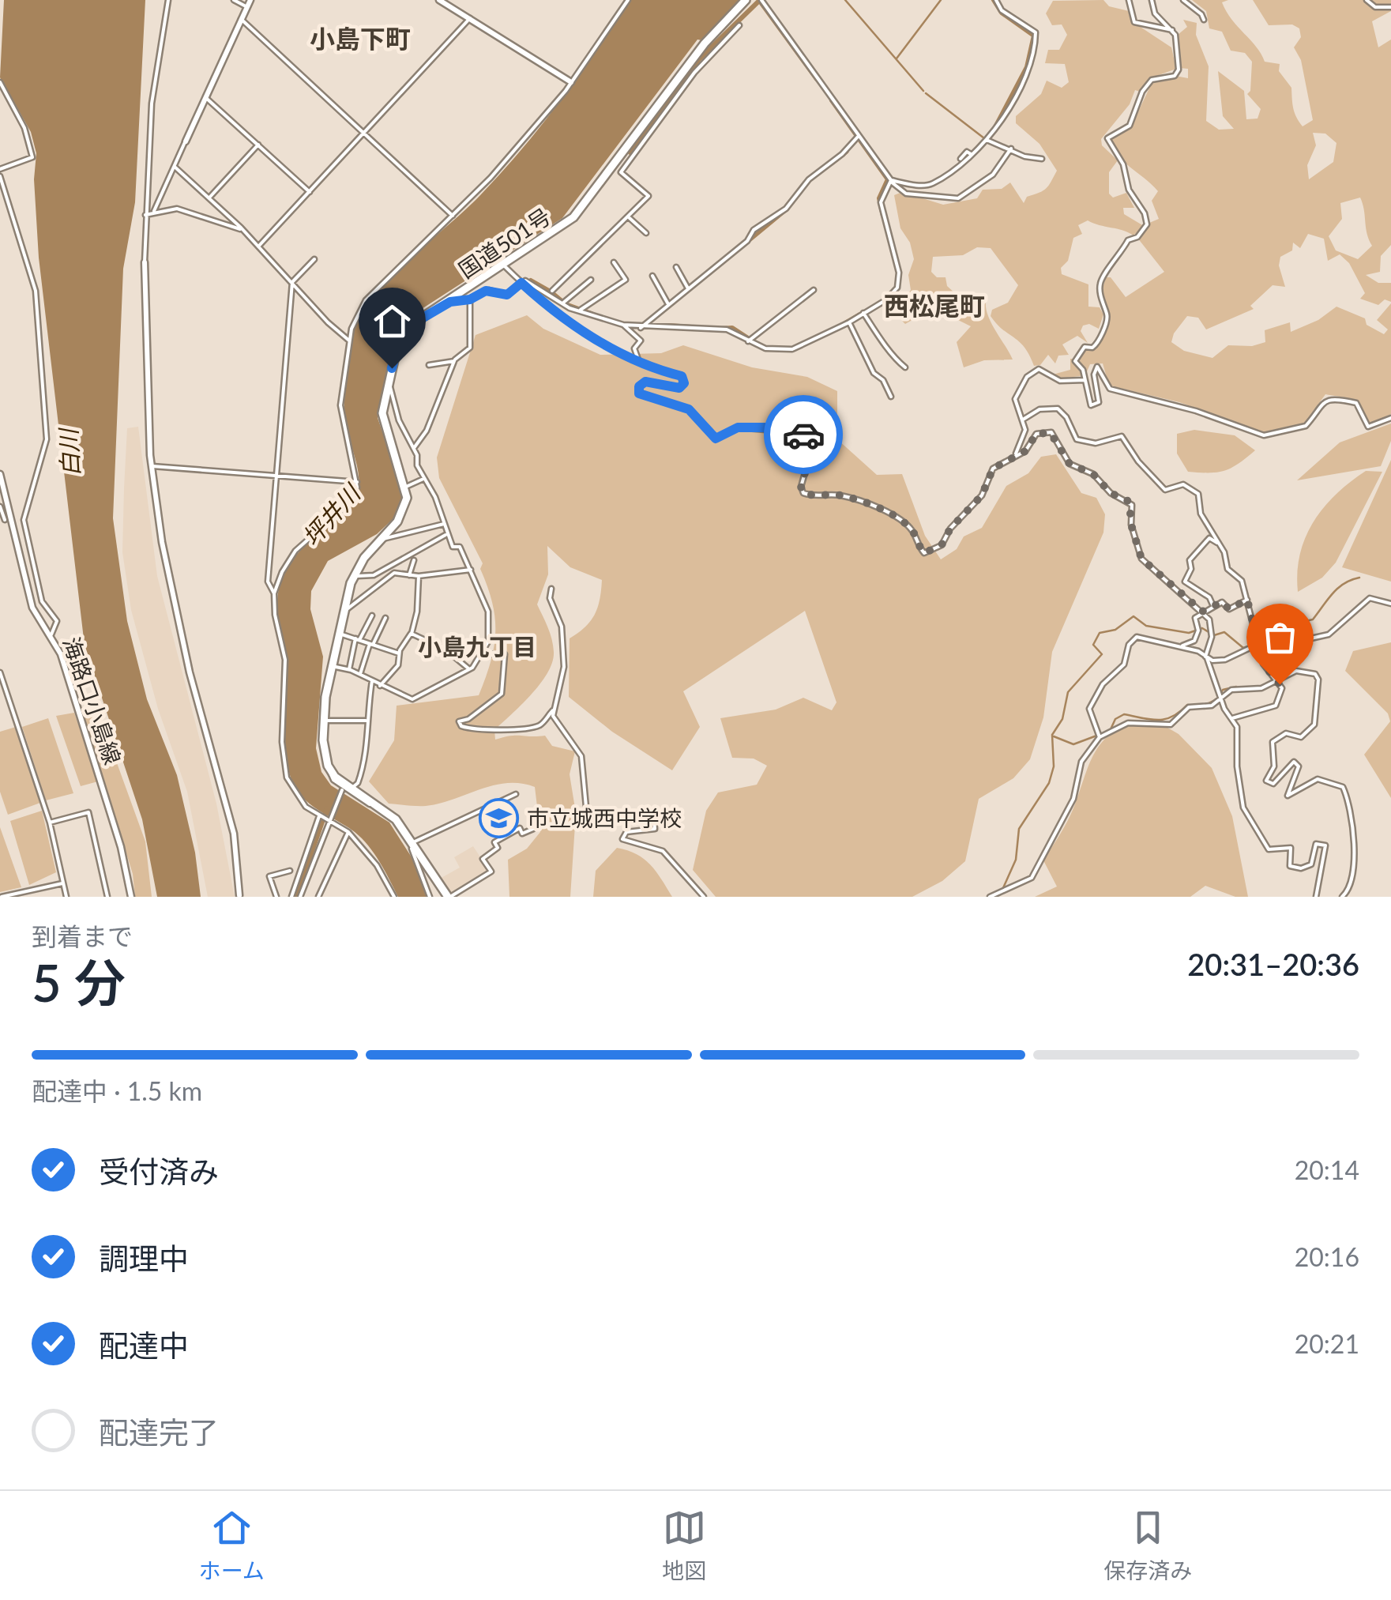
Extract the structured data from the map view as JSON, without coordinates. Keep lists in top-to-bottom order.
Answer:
{
  "streets": {
    "highway": ["国道501号"],
    "street": ["海路口小島線"]
  },
  "districts": ["小島下町", "西松尾町", "小島九丁目"],
  "water": ["白川", "坪井川"],
  "places": {
    "school or university": ["市立城西中学校"]
  },
  "page": {
    "heading": ["5 分", "到着まで", "20:31–20:36"],
    "bar": "配達中 · 1.5 km",
    "list": [
      ["受付済み", "20:14"],
      ["調理中", "20:16"],
      ["配達中", "20:21"],
      "配達完了"
    ],
    "tabs": ["ホーム", "地図", "保存済み"]
  }
}
